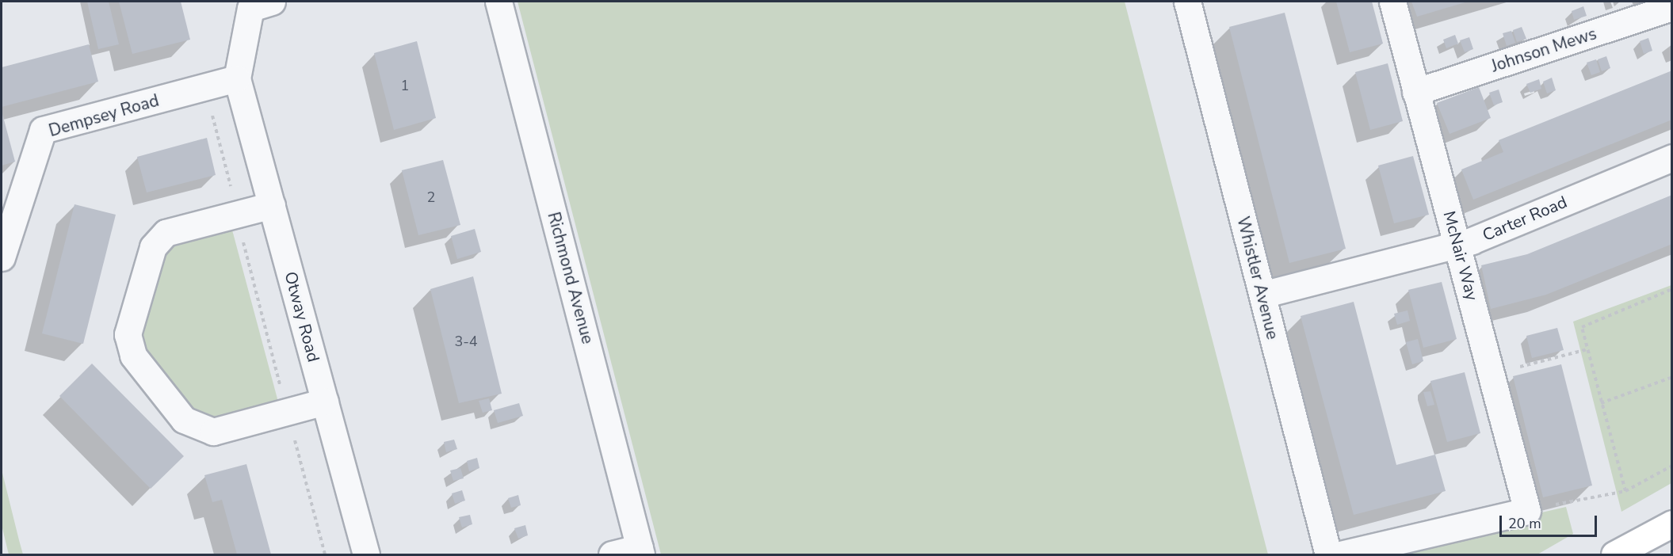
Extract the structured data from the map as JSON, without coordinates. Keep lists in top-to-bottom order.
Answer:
{
  "streets": {
    "street": [
      "Johnson Mews",
      "Dempsey Road",
      "Carter Road",
      "McNair Way",
      "Richmond Avenue",
      "Whistler Avenue",
      "Otway Road"
    ]
  },
  "crossings": [
    ["Johnson Mews", "McNair Way"],
    ["Dempsey Road", "Otway Road"],
    ["Carter Road", "McNair Way"],
    ["Carter Road", "Whistler Avenue"]
  ],
  "house_numbers": ["1", "2", "3-4"],
  "scale_bar": "20 m"
}
